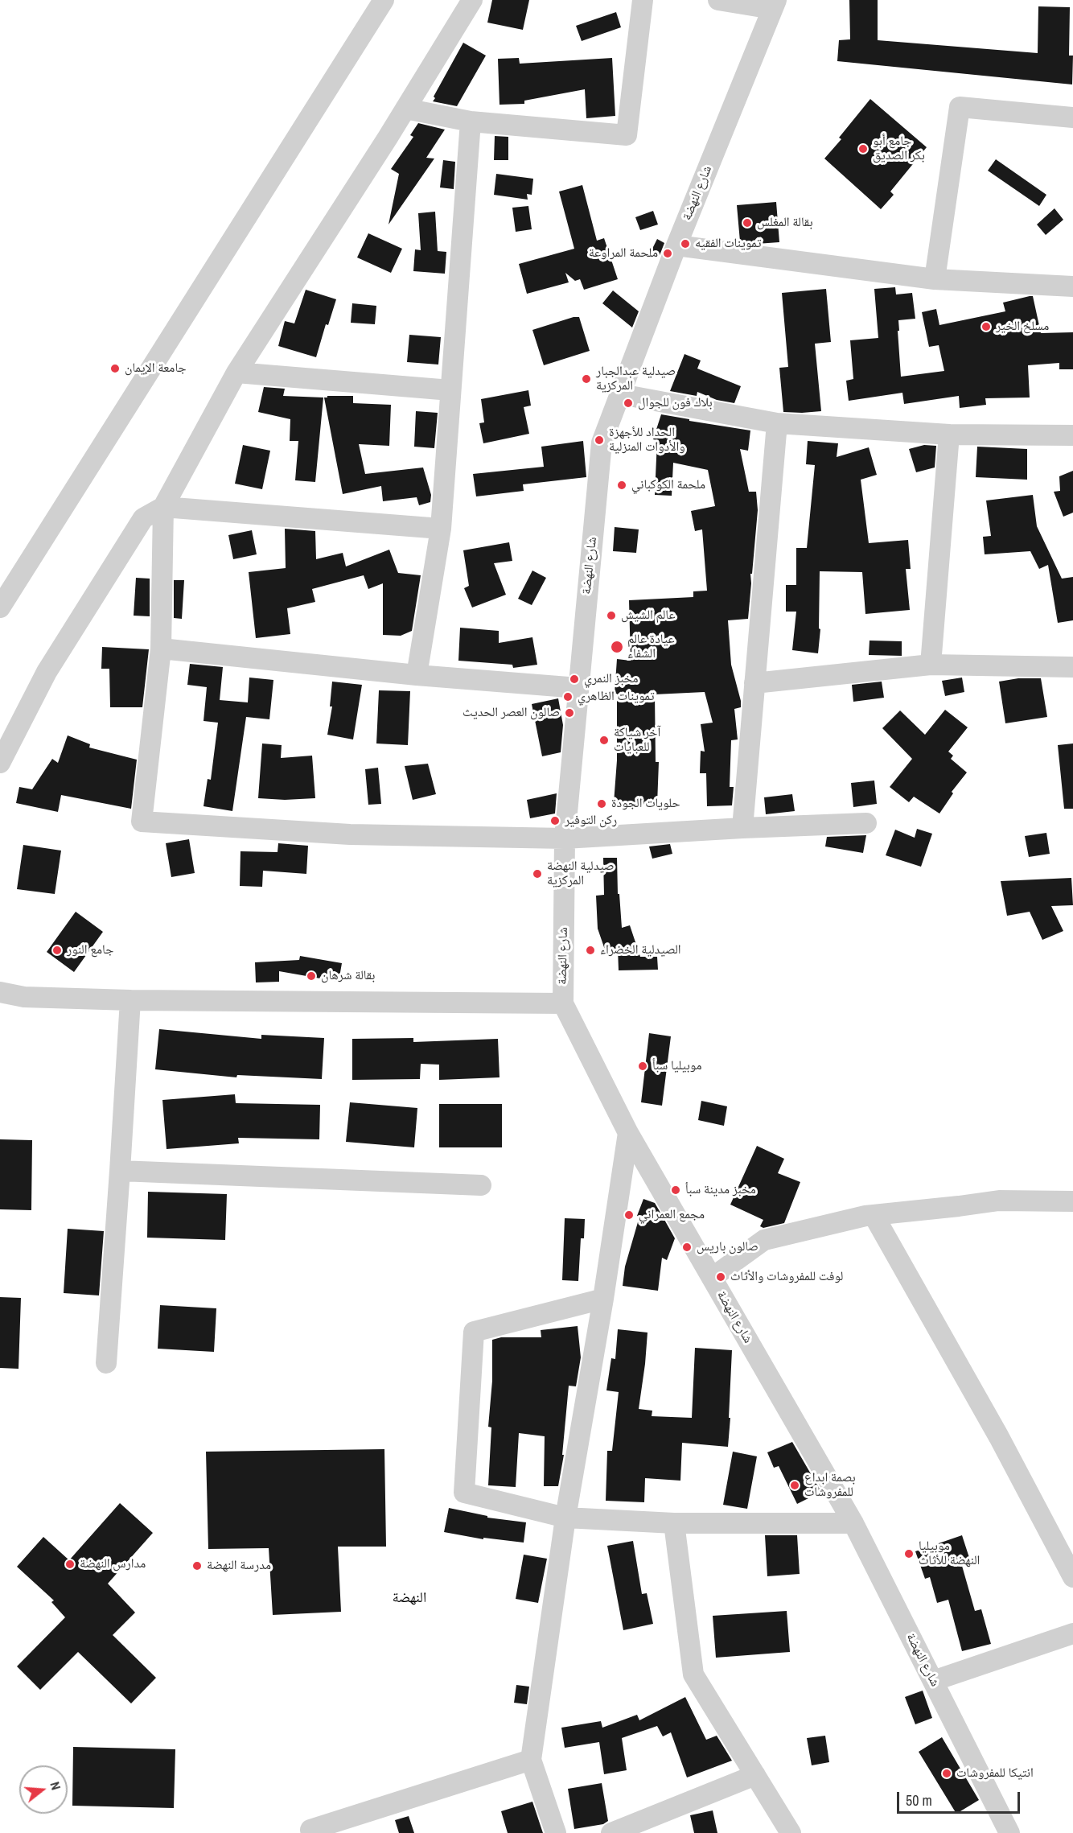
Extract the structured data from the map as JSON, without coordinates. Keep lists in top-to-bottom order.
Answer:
{
  "streets": {
    "street": ["شارع النهضة"]
  },
  "districts": ["النهضة"],
  "places": [
    "جامع أبو بكر الصديق",
    "بقالة المغلس",
    "تموينات الفقيه",
    "ملحمة المراوعة",
    "مسلخ الخير",
    "جامعة الإيمان",
    "صيدلية عبدالجبار المركزية",
    "بلاك فون للجوال",
    "الحداد للأجهزة والأدوات المنزلية",
    "ملحمة الكوكباني",
    "عالم الشيش",
    "عيادة عالم الشفاء",
    "مخبز النمري",
    "تموينات الظاهري",
    "صالون العصر الحديث",
    "آخر شياكة للعبايات",
    "حلويات الجودة",
    "ركن التوفير",
    "صيدلية النهضة المركزية",
    "جامع النور",
    "الصيدلية الخضراء",
    "بقالة شرهان",
    "موبيليا سبأ",
    "مخبز مدينة سبأ",
    "مجمع العمراني",
    "صالون باريس",
    "لوفت للمفروشات والأثاث",
    "بصمة ابداع للمفروشات",
    "موبيليا النهضة للأثاث",
    "مدارس النهضة",
    "مدرسة النهضة",
    "انتيكا للمفروشات"
  ],
  "scale_bar": "50 m",
  "north": "right"
}
